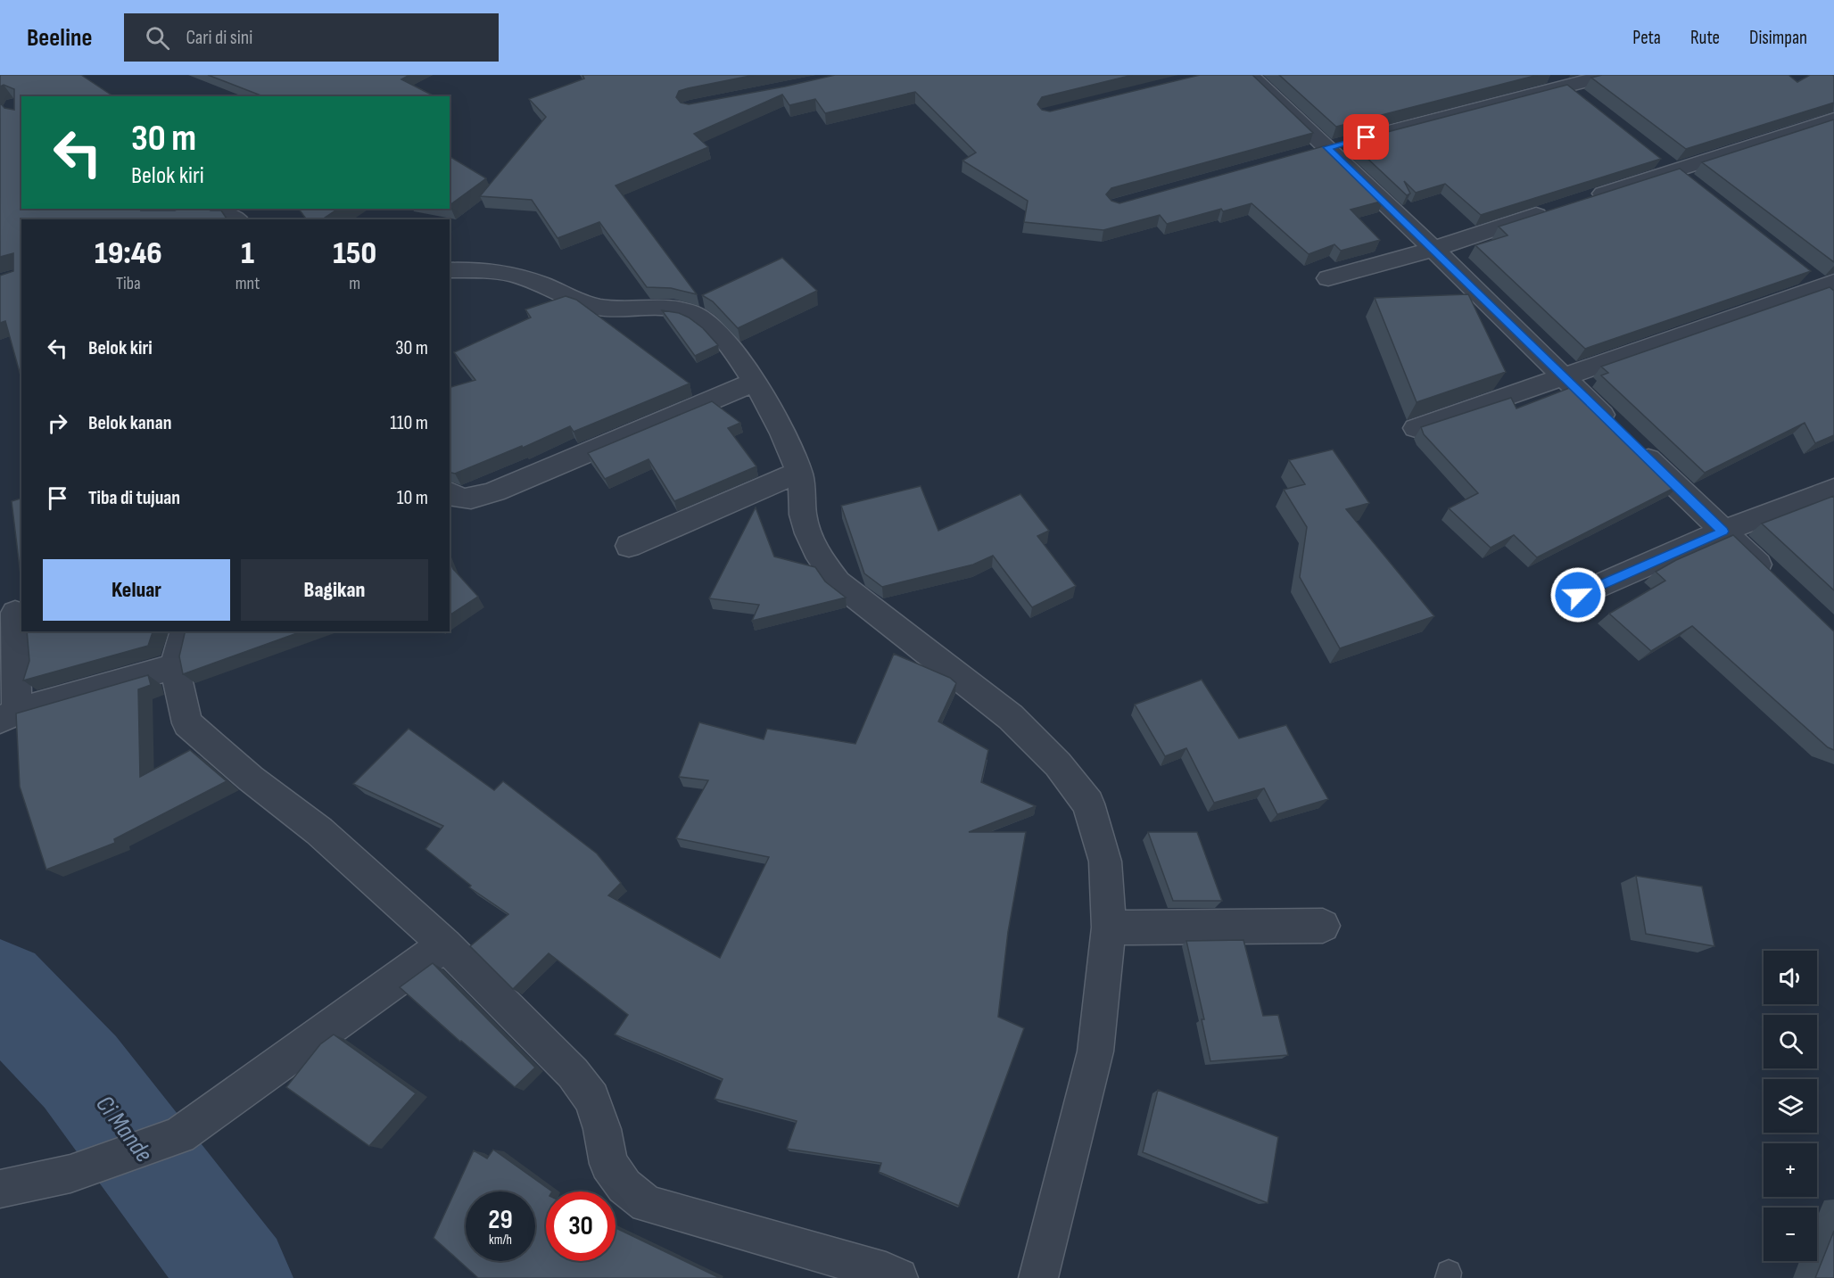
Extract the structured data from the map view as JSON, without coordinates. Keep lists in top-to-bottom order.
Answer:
{
  "water": ["Ci Mande"],
  "page": {
    "header": "Beeline",
    "search": "Cari di sini",
    "nav": ["Peta", "Rute", "Disimpan"],
    "turn": ["30 m", "Belok kiri"],
    "eta": [
      "19:46",
      "Tiba",
      "1",
      "mnt",
      "150",
      "m"
    ],
    "list": [
      {
        "name": "Belok kiri",
        "value": "30 m"
      },
      {
        "name": "Belok kanan",
        "value": "110 m"
      },
      {
        "name": "Tiba di tujuan",
        "value": "10 m"
      }
    ],
    "buttons": ["Keluar", "Bagikan"],
    "map_buttons": ["+", "−"],
    "speed": "29 km/h",
    "limit": "30"
  }
}
